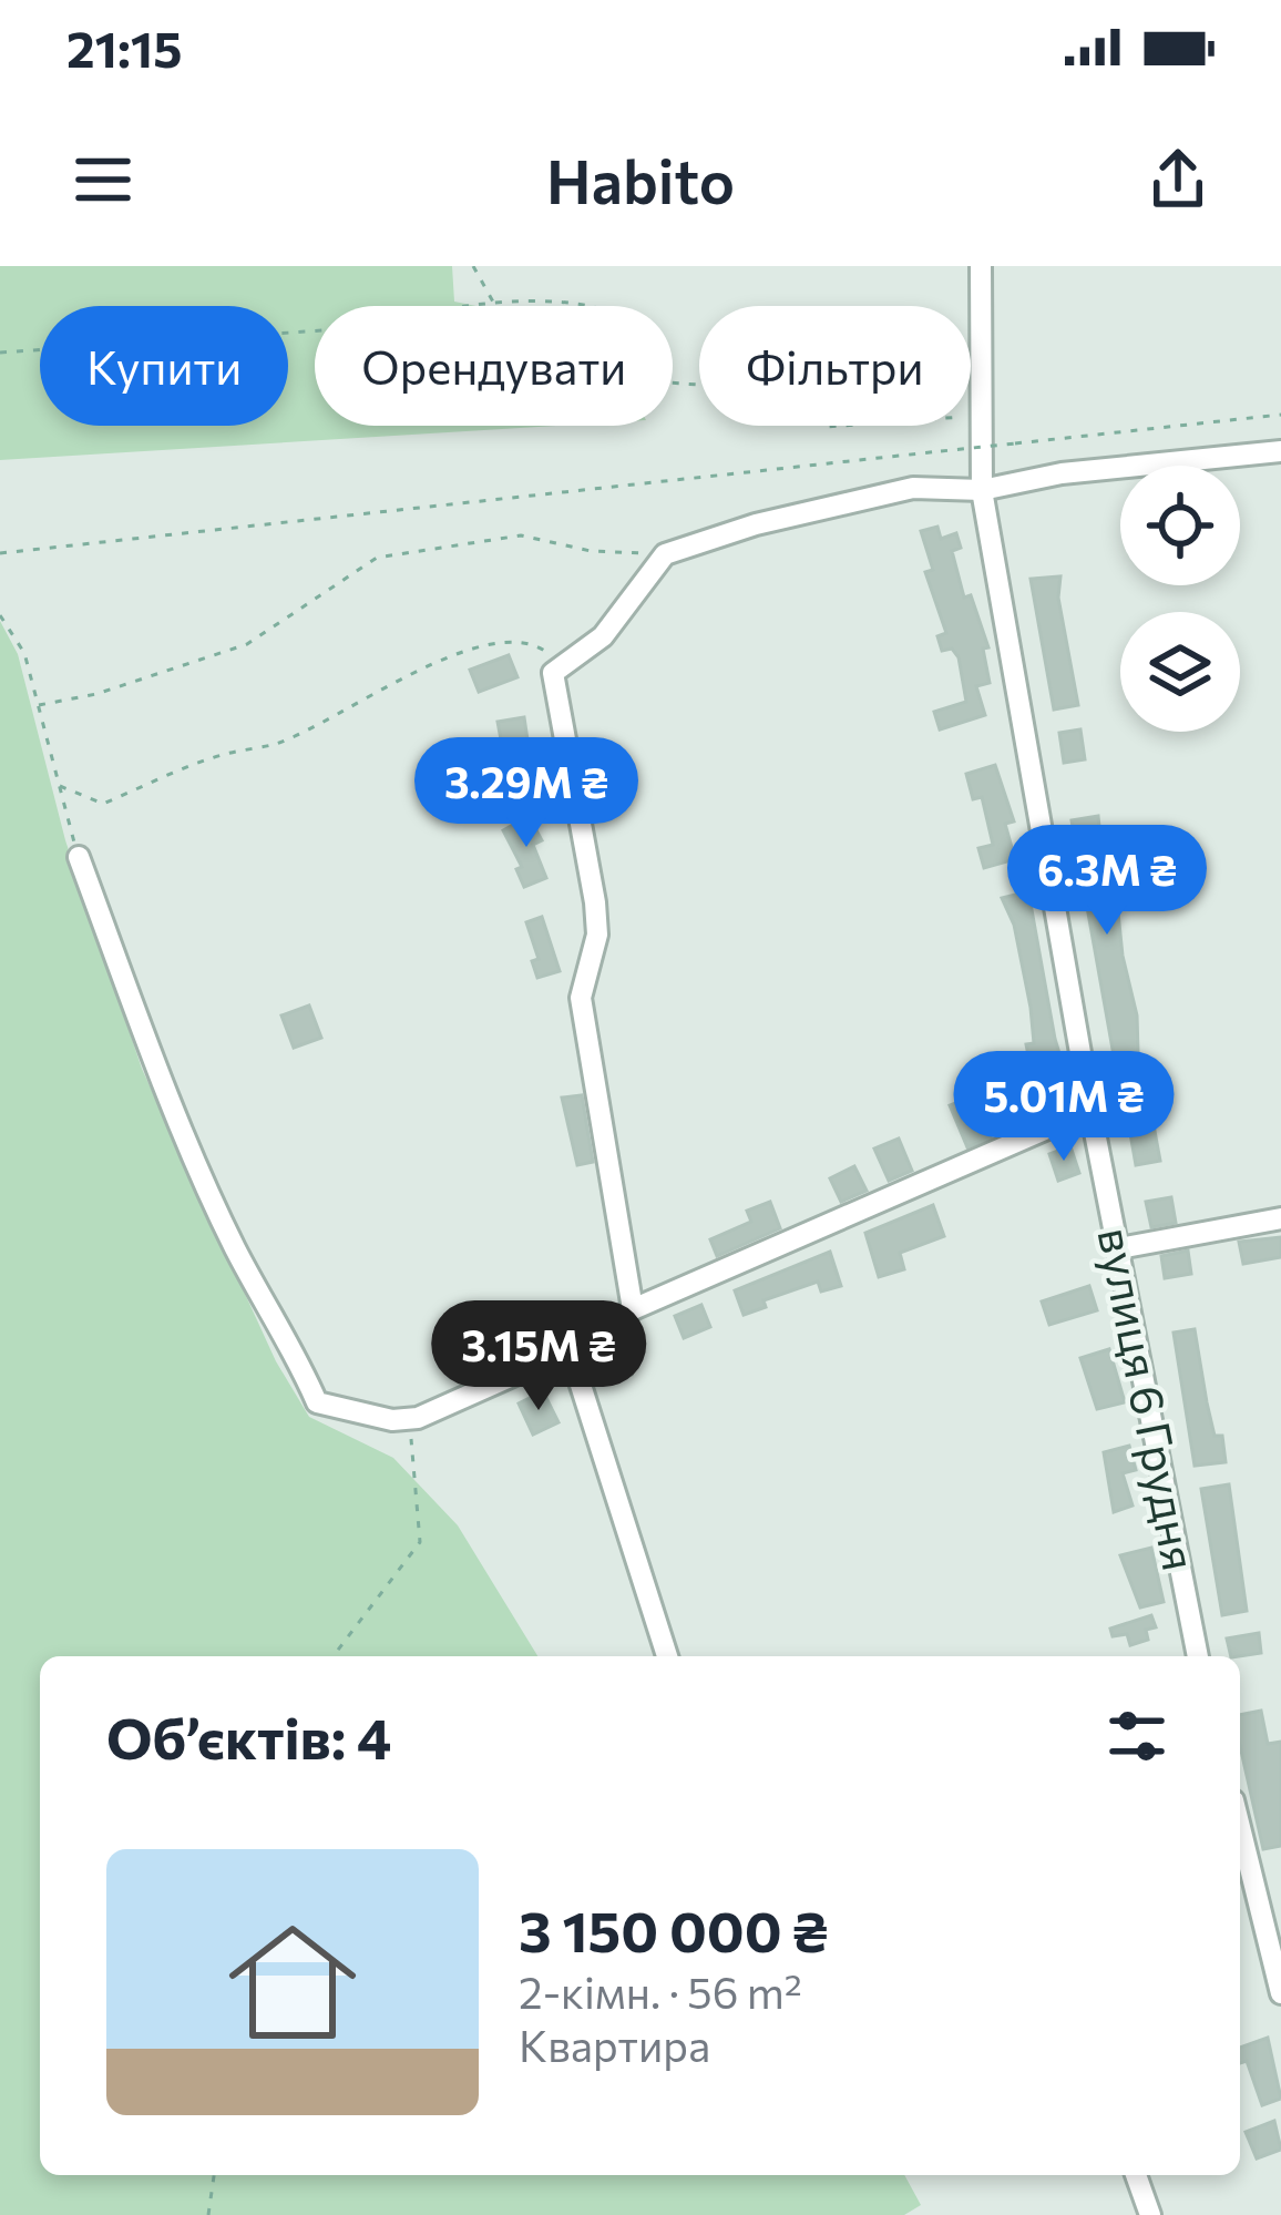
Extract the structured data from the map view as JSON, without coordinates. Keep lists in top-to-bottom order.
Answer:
{
  "streets": {
    "street": ["вулиця 6 Грудня"]
  },
  "page": {
    "status": "21:15",
    "header": "Habito",
    "chip": ["Купити", "Орендувати", "Фільтри"],
    "price": [
      "3.29M ₴",
      "6.3M ₴",
      "5.01M ₴",
      "3.15M ₴"
    ],
    "heading": "Об’єктів: 4",
    "list": [
      {
        "name": "3 150 000 ₴",
        "note": "2-кімн. · 56 m² · Квартира"
      }
    ]
  }
}
